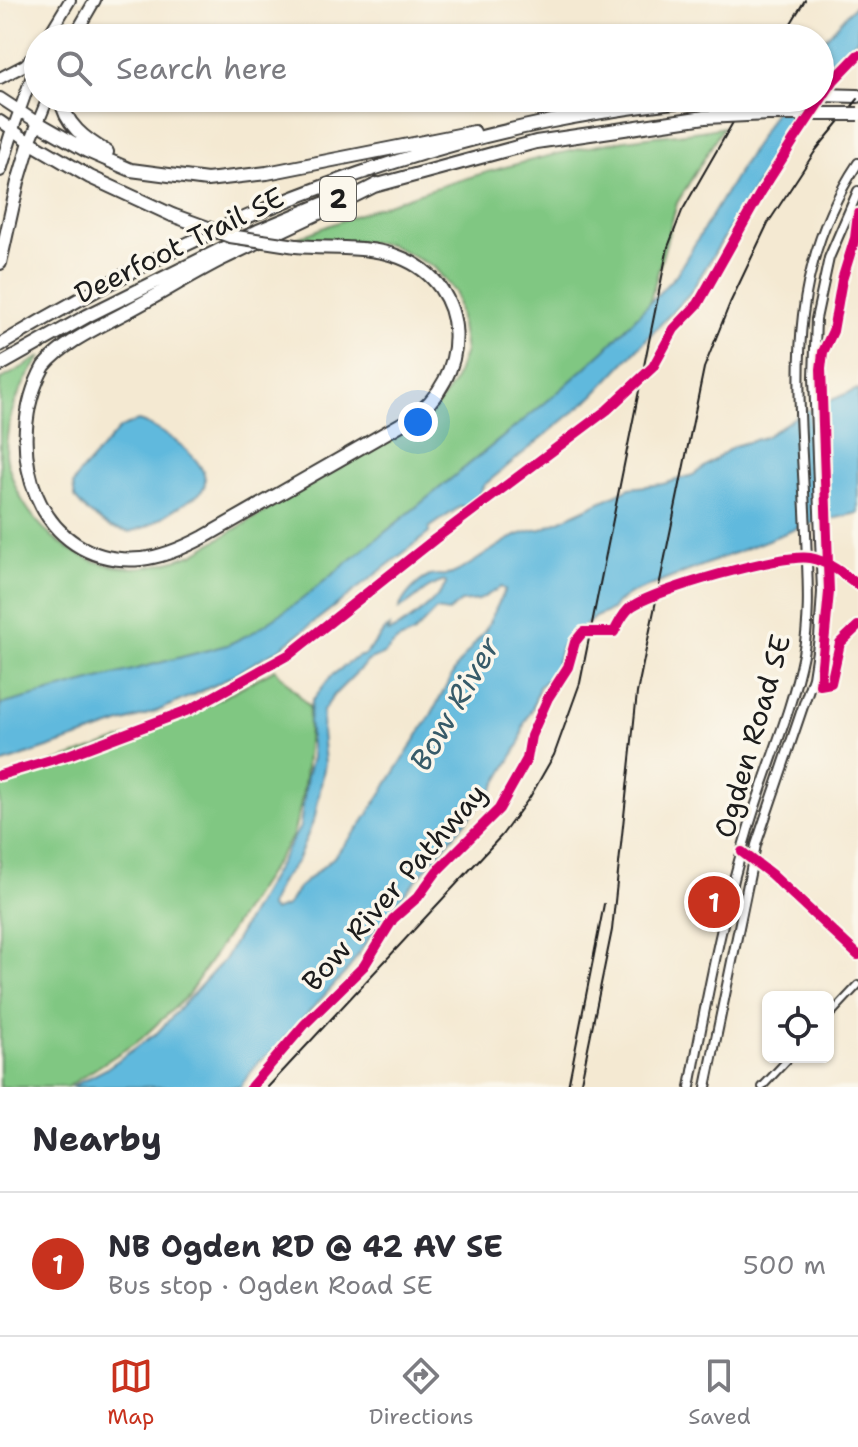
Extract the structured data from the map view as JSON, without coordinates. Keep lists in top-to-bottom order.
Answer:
{
  "streets": {
    "highway": ["2", "Deerfoot Trail SE"],
    "street": ["Ogden Road SE"],
    "cycle path": ["Bow River Pathway"]
  },
  "water": ["Bow River"],
  "page": {
    "search": "Search here",
    "pins": "1",
    "heading": "Nearby",
    "list": [
      {
        "mark": "1",
        "name": "NB Ogden RD @ 42 AV SE",
        "note": "Bus stop · Ogden Road SE",
        "value": "500 m"
      }
    ],
    "nav": ["Map", "Directions", "Saved"]
  }
}
